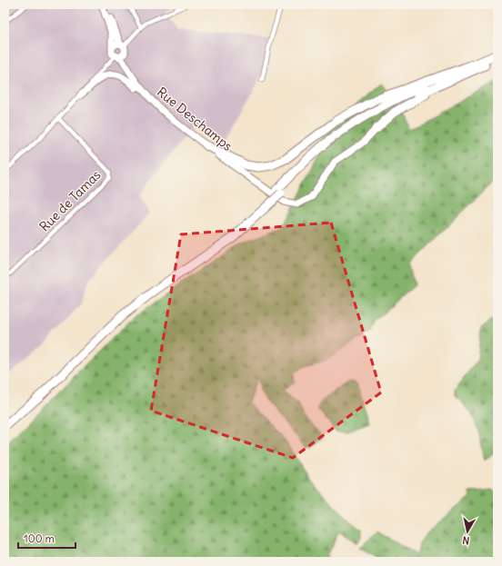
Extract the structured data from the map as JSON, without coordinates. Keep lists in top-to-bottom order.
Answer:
{
  "streets": {
    "main road": ["Rue Deschamps"],
    "street": ["Rue de Tamas"]
  },
  "scale_bar": "100 m",
  "north": "bottom"
}
